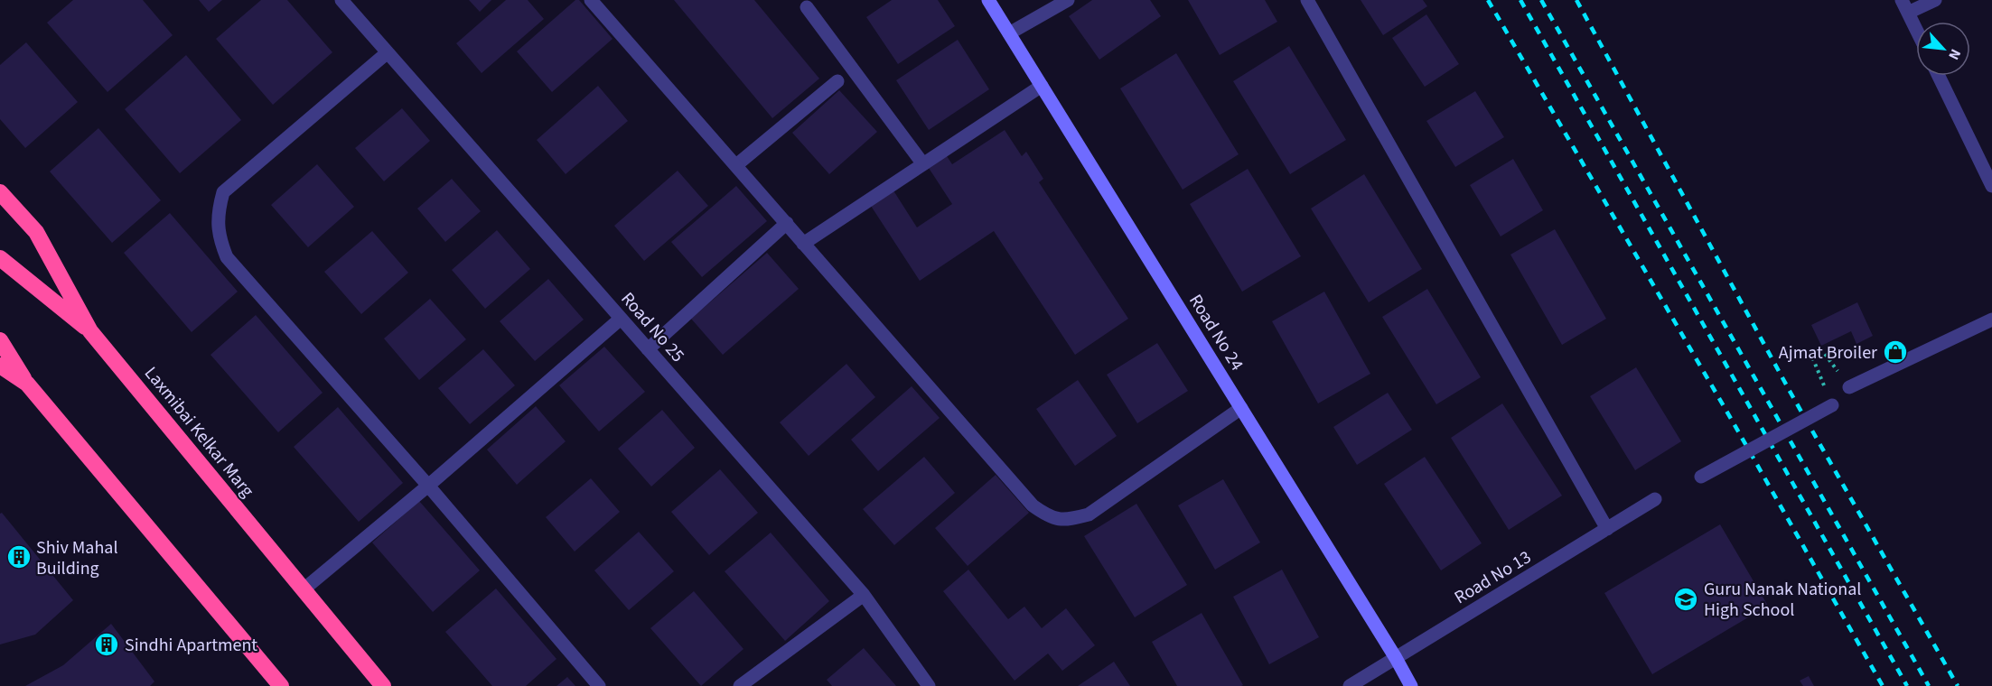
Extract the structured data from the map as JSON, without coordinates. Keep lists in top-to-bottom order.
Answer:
{
  "streets": {
    "highway": ["Laxmibai Kelkar Marg"],
    "street": ["Road No 25", "Road No 24", "Road No 13"]
  },
  "crossings": [
    ["Road No 24", "Road No 13"]
  ],
  "places": {
    "shop": ["Ajmat Broiler"],
    "building": ["Shiv Mahal Building", "Sindhi Apartment"],
    "school or university": ["Guru Nanak National High School"]
  },
  "north": "bottom right"
}
